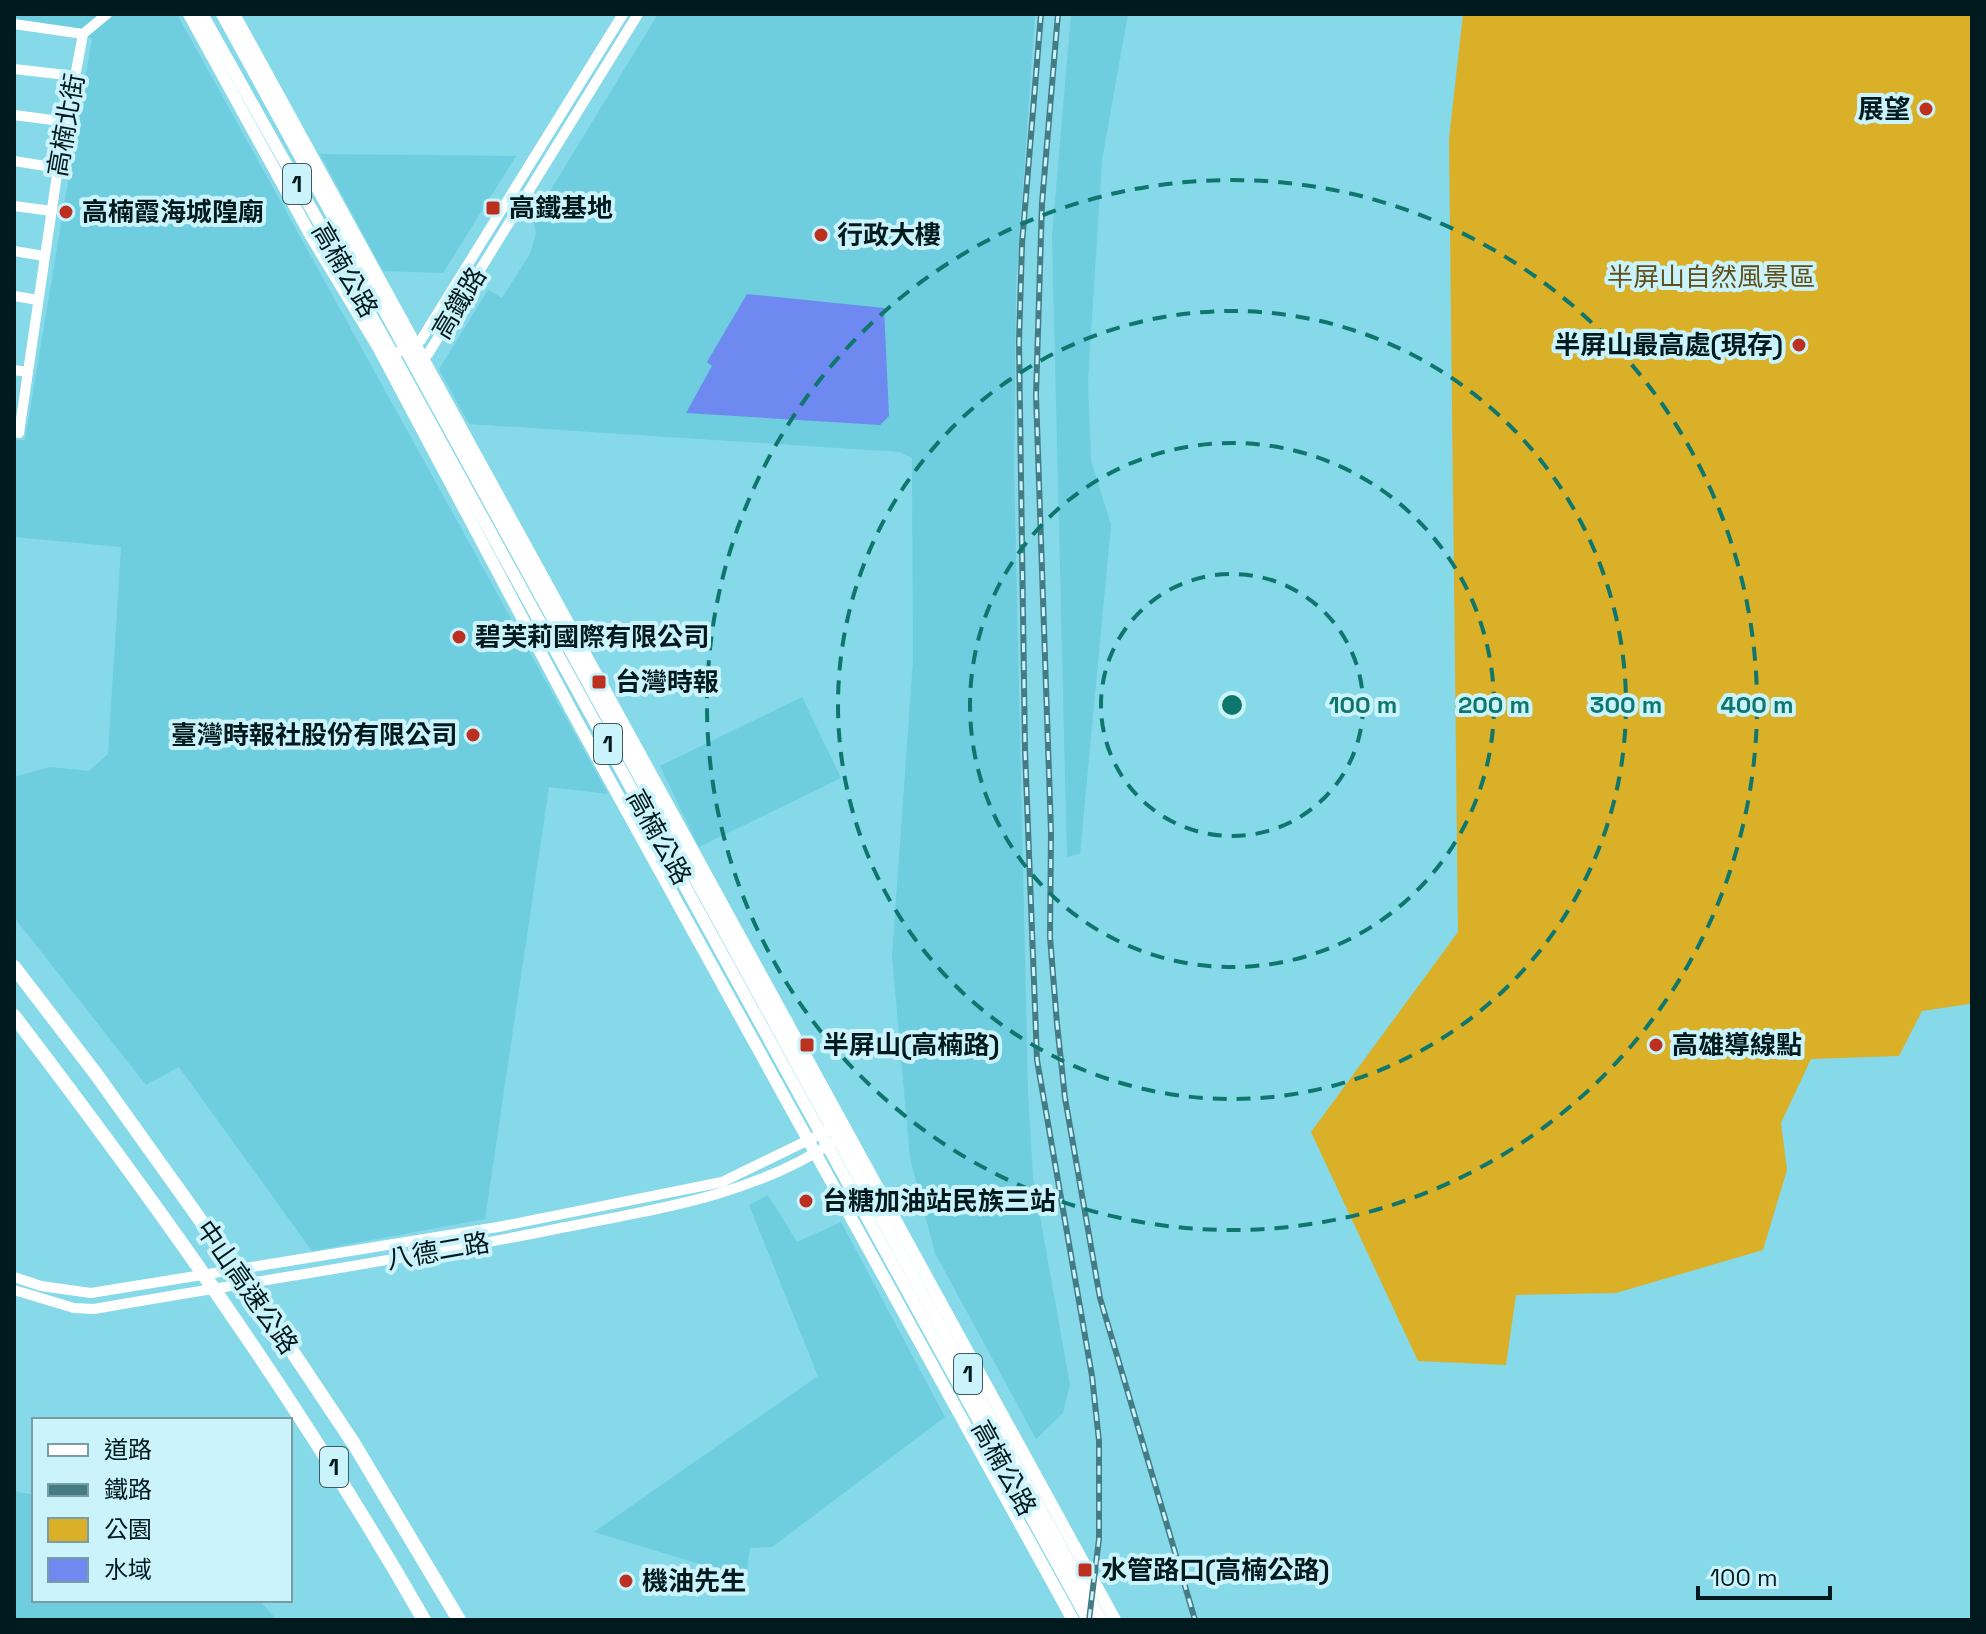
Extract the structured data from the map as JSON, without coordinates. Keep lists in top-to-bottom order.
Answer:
{
  "streets": {
    "highway": ["1", "中山高速公路"],
    "main road": ["高楠公路"],
    "street": ["高楠北街", "高鐵路", "八德二路"]
  },
  "crossings": [
    ["高楠公路", "高鐵路"],
    ["高楠公路", "八德二路"]
  ],
  "parks": ["半屏山自然風景區"],
  "places": {
    "other": [
      "展望",
      "高楠霞海城隍廟",
      "行政大樓",
      "半屏山最高處(現存)",
      "碧芙莉國際有限公司",
      "臺灣時報社股份有限公司",
      "高雄導線點",
      "台糖加油站民族三站",
      "機油先生"
    ],
    "transit": [
      "高鐵基地",
      "台灣時報",
      "半屏山(高楠路)",
      "水管路口(高楠公路)"
    ]
  },
  "legend": [
    "道路",
    "鐵路",
    "公園",
    "水域"
  ],
  "scale_bar": "100 m",
  "rings": [
    "100 m",
    "200 m",
    "300 m",
    "400 m"
  ]
}
